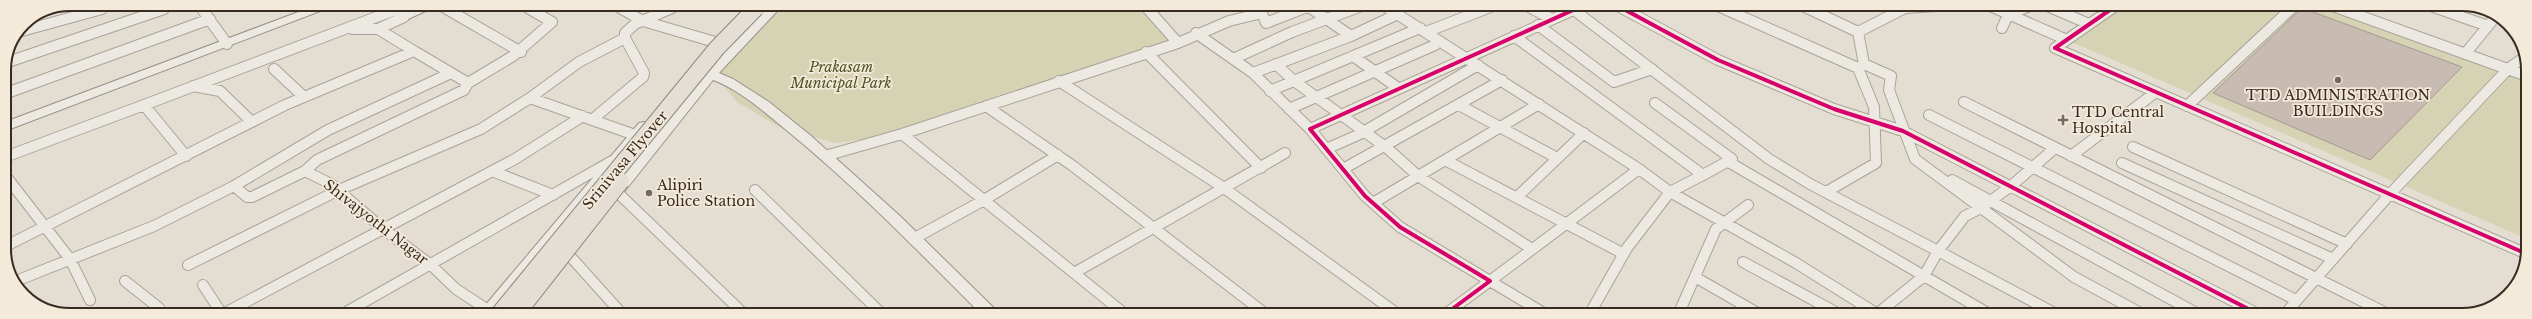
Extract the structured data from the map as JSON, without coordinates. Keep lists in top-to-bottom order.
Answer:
{
  "streets": {
    "main road": ["Srinivasa Flyover"],
    "street": ["Shivajyothi Nagar"]
  },
  "parks": ["Prakasam Municipal Park"],
  "places": {
    "other": ["TTD ADMINISTRATION BUILDINGS", "Alipiri Police Station"],
    "health": ["TTD Central Hospital"]
  }
}
